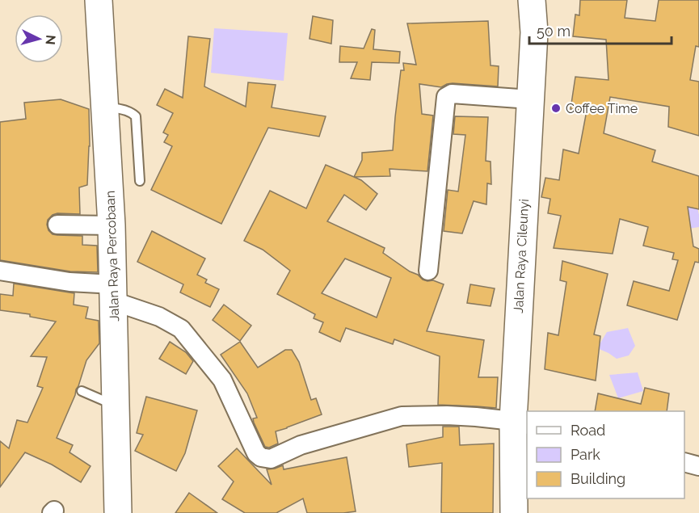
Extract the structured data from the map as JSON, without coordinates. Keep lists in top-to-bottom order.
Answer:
{
  "streets": {
    "highway": ["Jalan Raya Percobaan", "Jalan Raya Cileunyi"]
  },
  "places": ["Coffee Time"],
  "legend": ["Road", "Park", "Building"],
  "scale_bar": "50 m",
  "north": "right"
}
